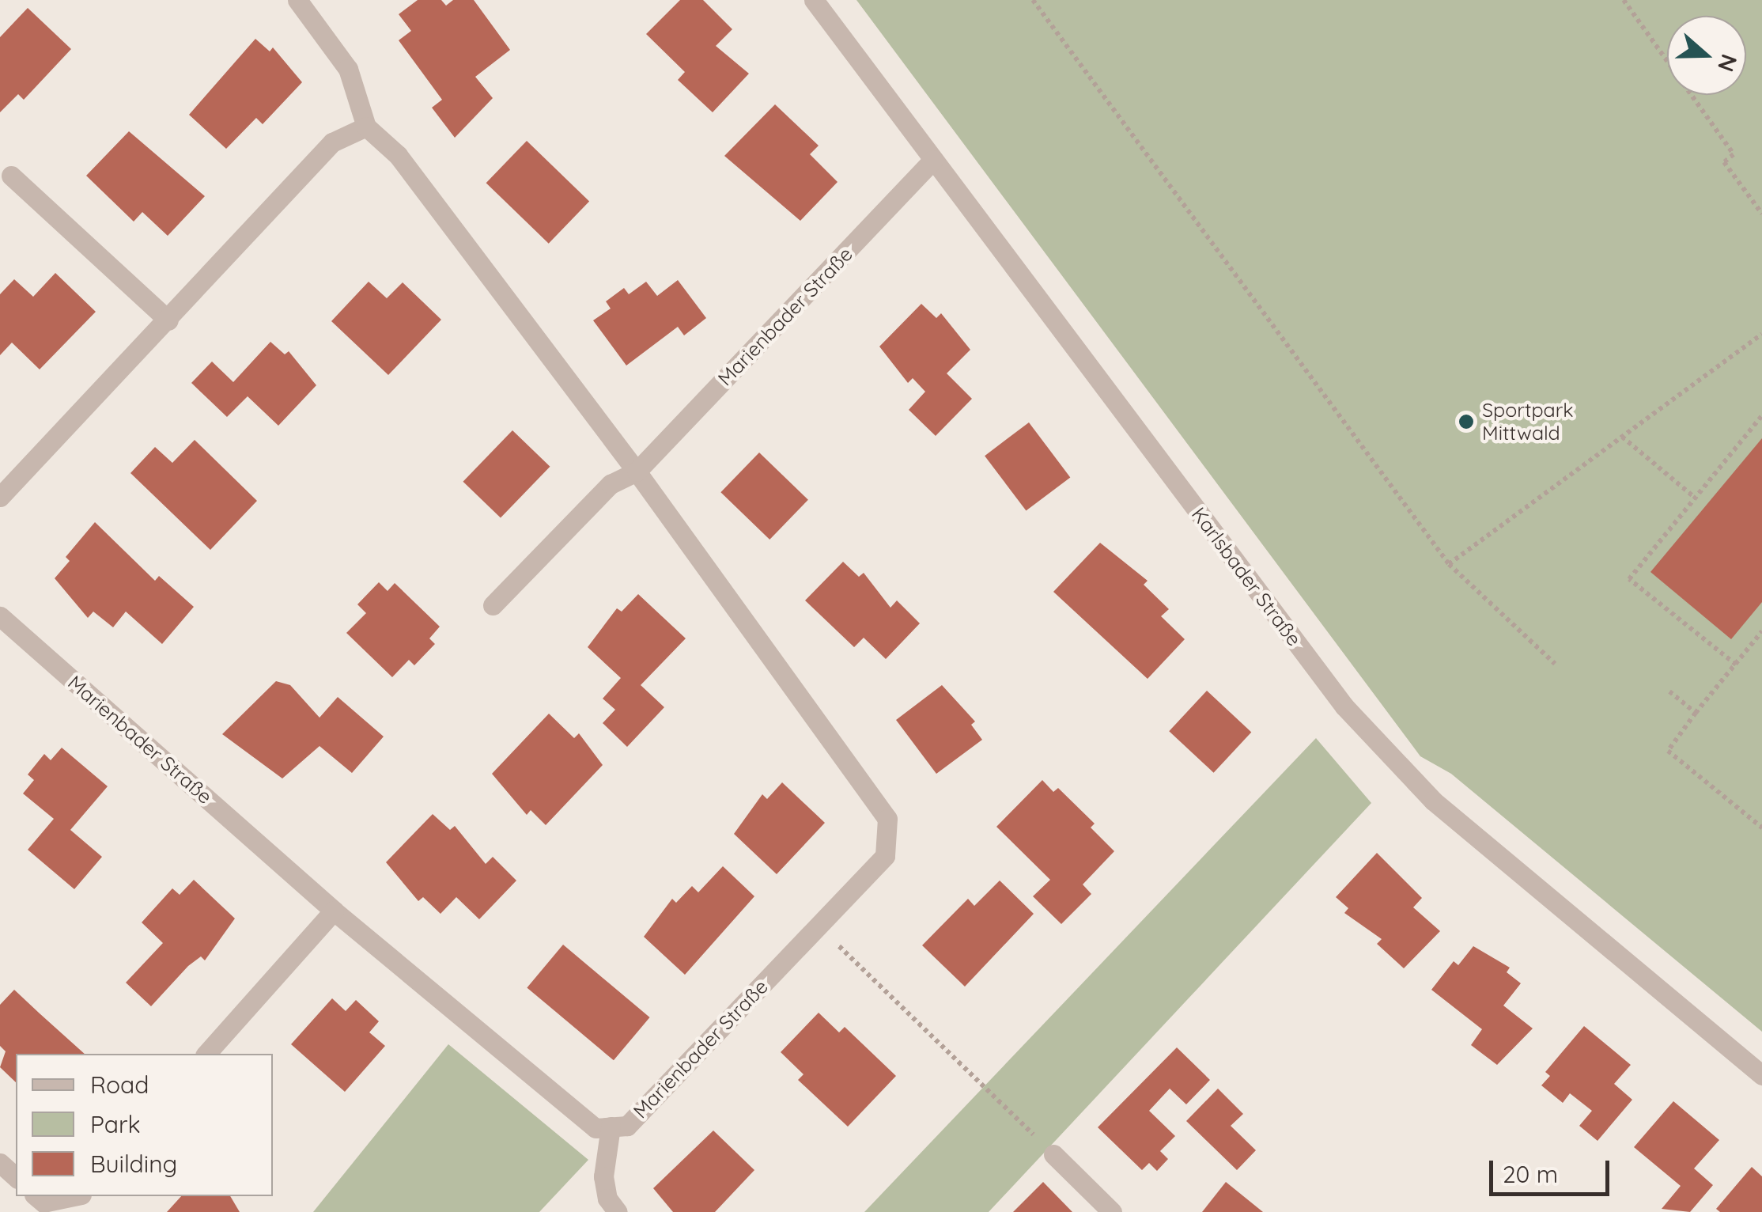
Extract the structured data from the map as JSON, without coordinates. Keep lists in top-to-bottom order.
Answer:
{
  "streets": {
    "street": ["Marienbader Straße", "Karlsbader Straße"]
  },
  "crossings": [
    ["Marienbader Straße", "Karlsbader Straße"]
  ],
  "places": ["Sportpark Mittwald"],
  "legend": ["Road", "Park", "Building"],
  "scale_bar": "20 m",
  "north": "right"
}
